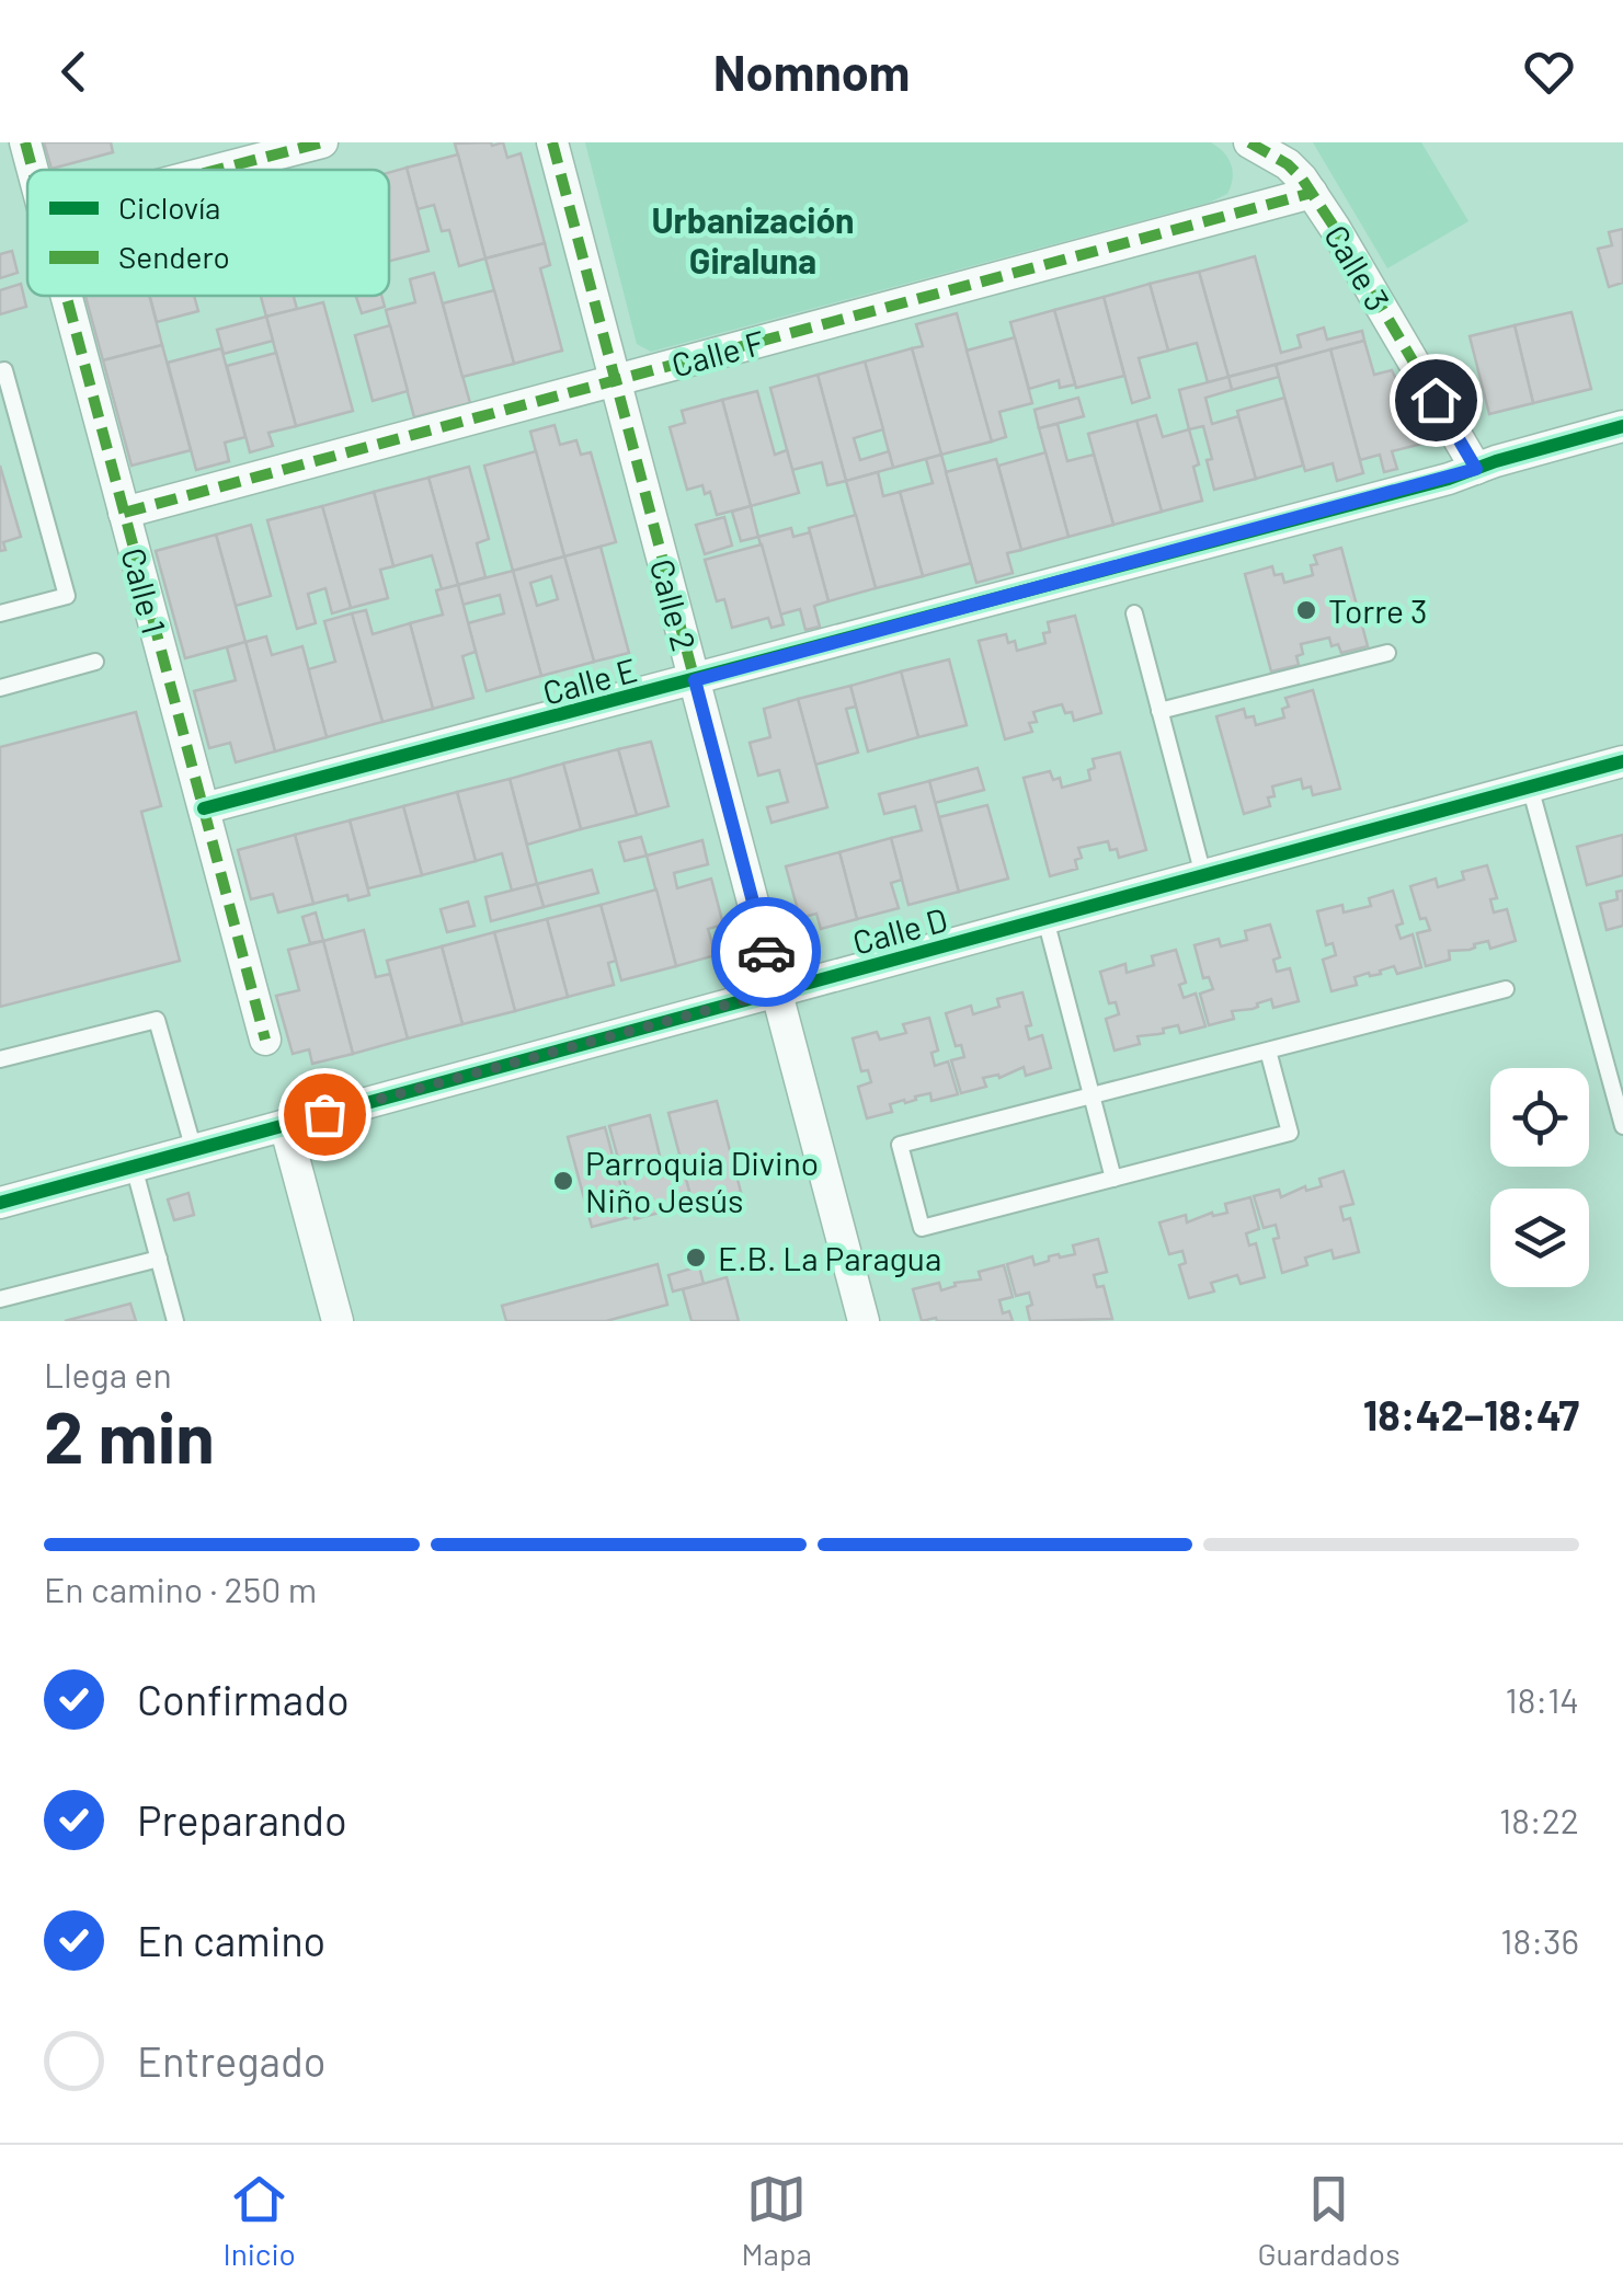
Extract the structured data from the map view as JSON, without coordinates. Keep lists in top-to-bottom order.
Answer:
{
  "streets": {
    "street": [
      "Calle 3",
      "Calle F",
      "Calle 1",
      "Calle 2",
      "Calle E",
      "Calle D"
    ]
  },
  "crossings": [
    ["Calle 3", "Calle F"],
    ["Calle 3", "Calle E"],
    ["Calle F", "Calle 1"],
    ["Calle F", "Calle 2"],
    ["Calle 1", "Calle E"],
    ["Calle 2", "Calle E"],
    ["Calle 2", "Calle D"]
  ],
  "districts": ["Urbanización Giraluna"],
  "places": ["Torre 3", "Parroquia Divino Niño Jesús", "E.B. La Paragua"],
  "legend": ["Ciclovía", "Sendero"],
  "page": {
    "header": "Nomnom",
    "heading": ["2 min", "Llega en", "18:42–18:47"],
    "bar": "En camino · 250 m",
    "list": [
      ["Confirmado", "18:14"],
      ["Preparando", "18:22"],
      ["En camino", "18:36"],
      "Entregado"
    ],
    "tabs": ["Inicio", "Mapa", "Guardados"]
  }
}
